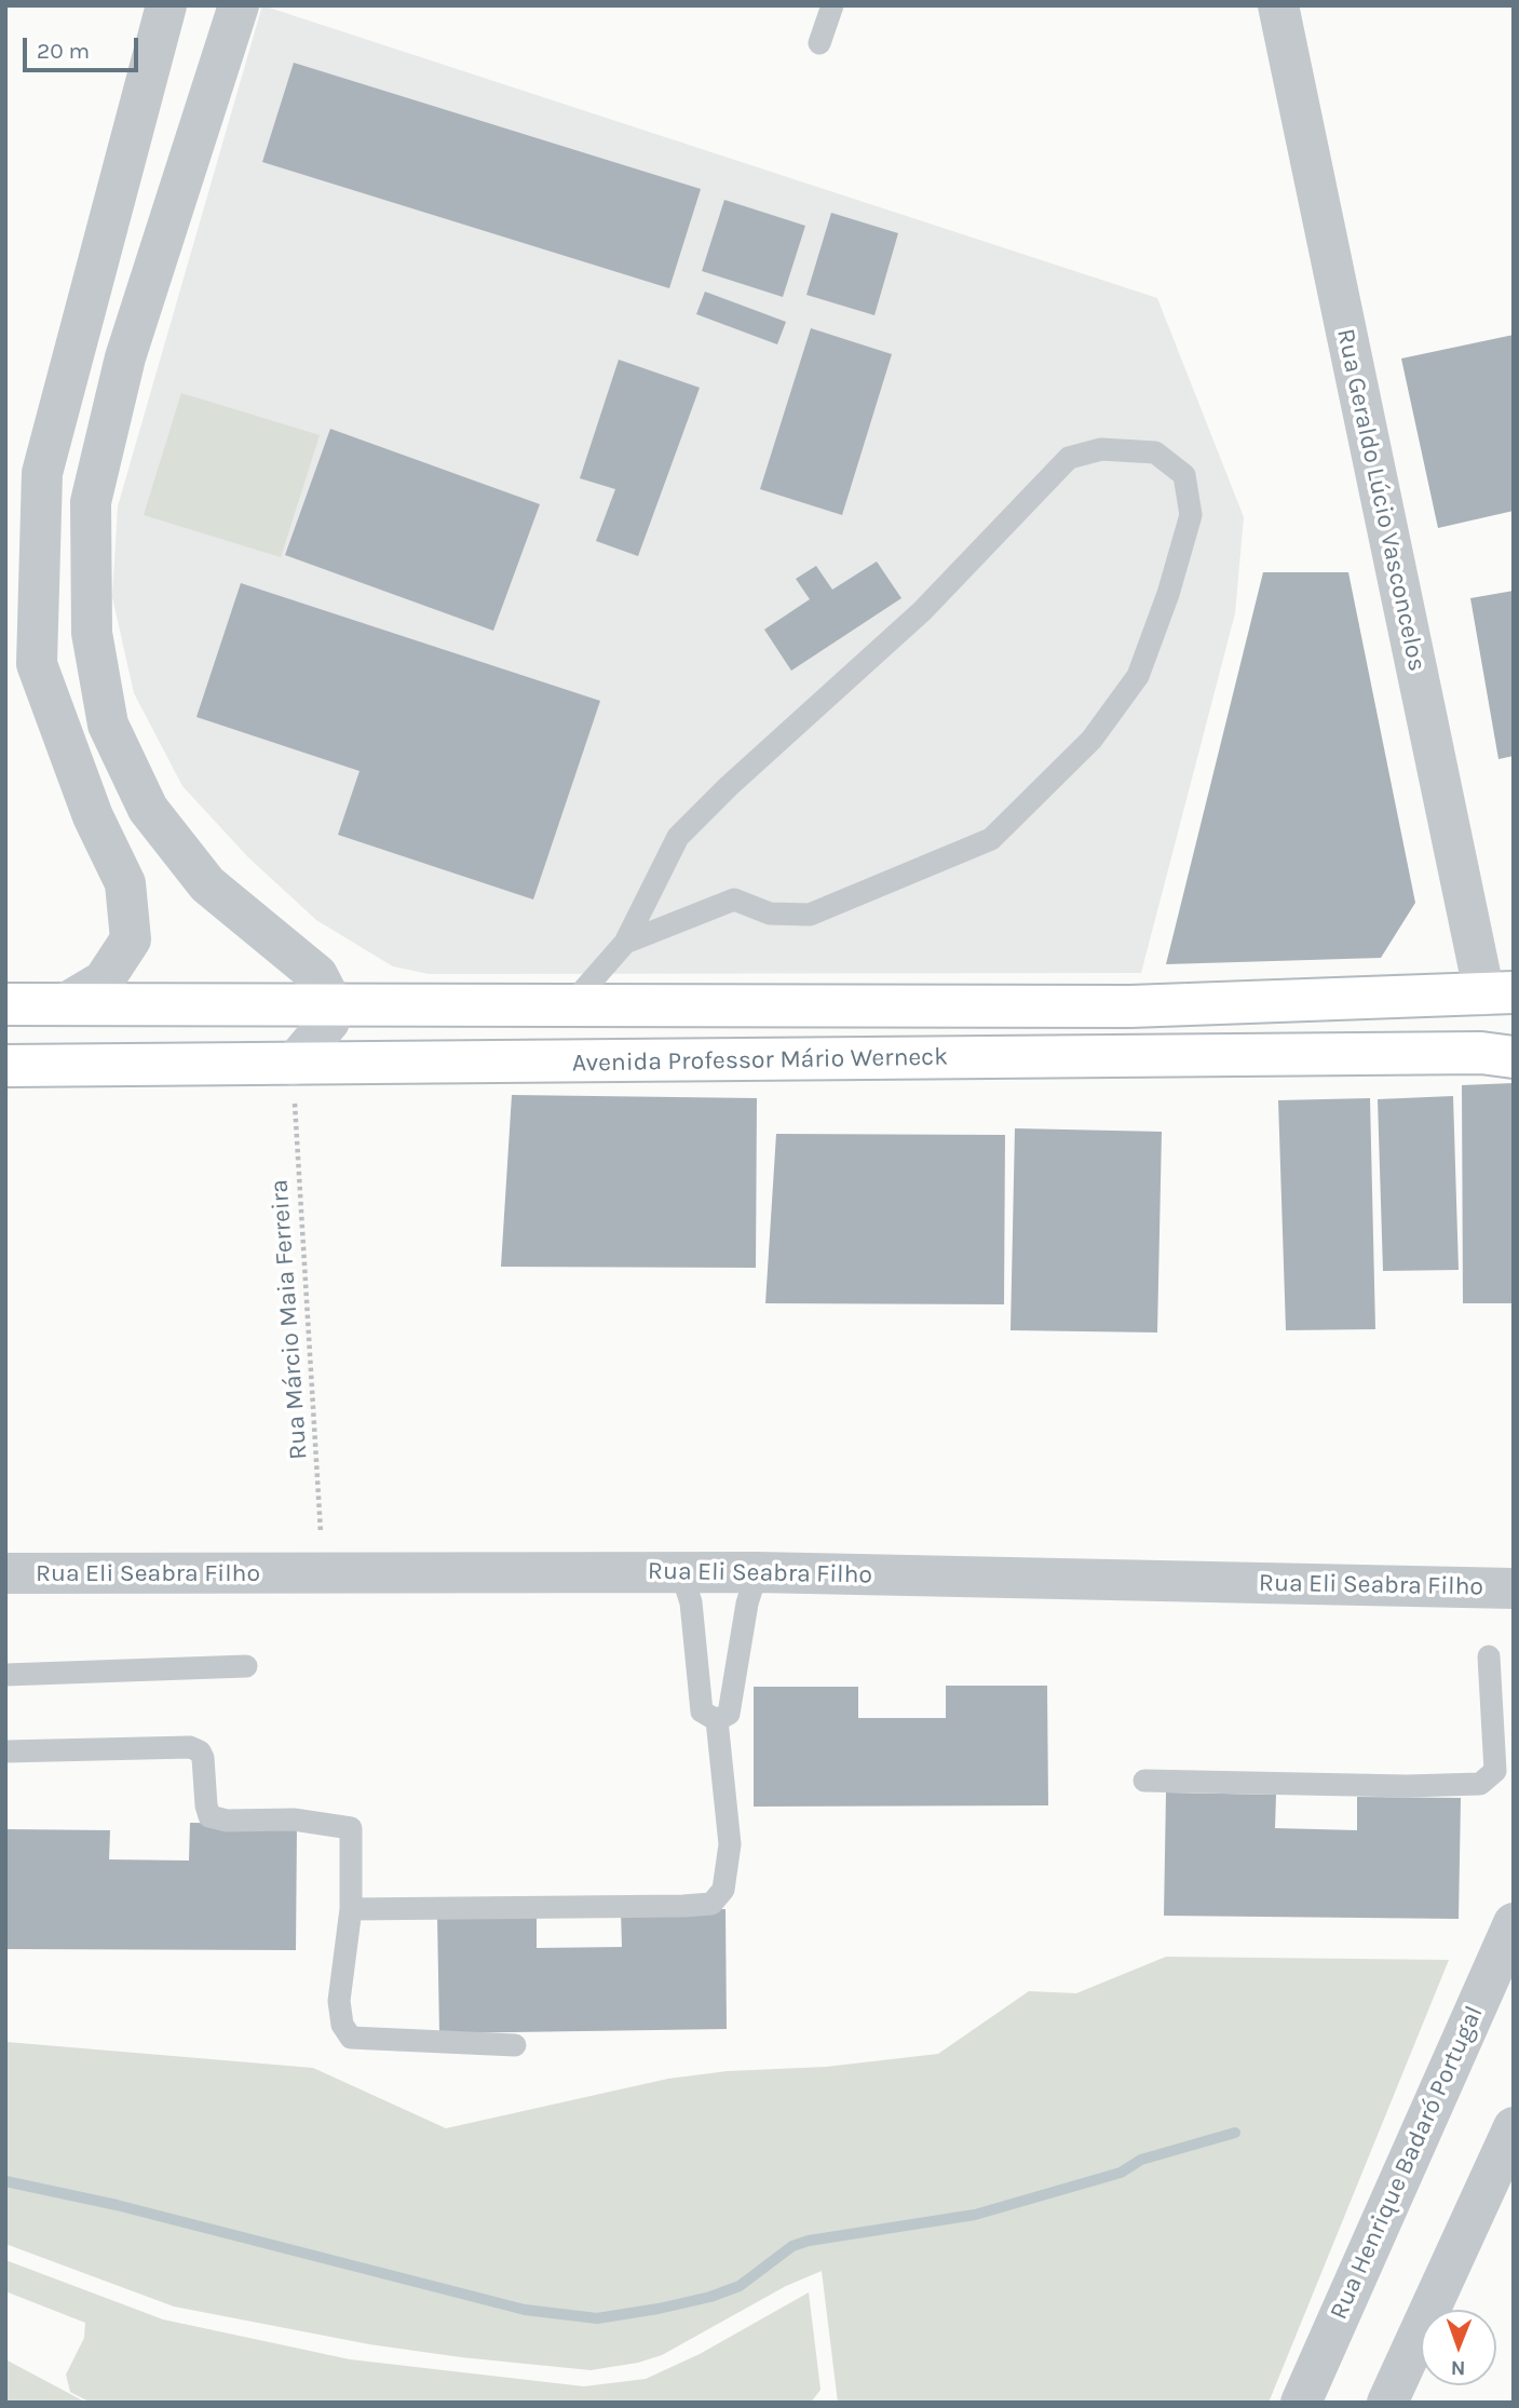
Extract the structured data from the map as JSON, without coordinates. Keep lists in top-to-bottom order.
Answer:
{
  "streets": {
    "main road": ["Avenida Professor Mário Werneck"],
    "street": ["Rua Geraldo Lúcio Vasconcelos", "Rua Eli Seabra Filho", "Rua Henrique Badaró Portugal"],
    "path": ["Rua Márcio Maia Ferreira"]
  },
  "crossings": [
    ["Rua Geraldo Lúcio Vasconcelos", "Avenida Professor Mário Werneck"],
    ["Avenida Professor Mário Werneck", "Rua Márcio Maia Ferreira"],
    ["Rua Márcio Maia Ferreira", "Rua Eli Seabra Filho"]
  ],
  "scale_bar": "20 m",
  "north": "bottom"
}
